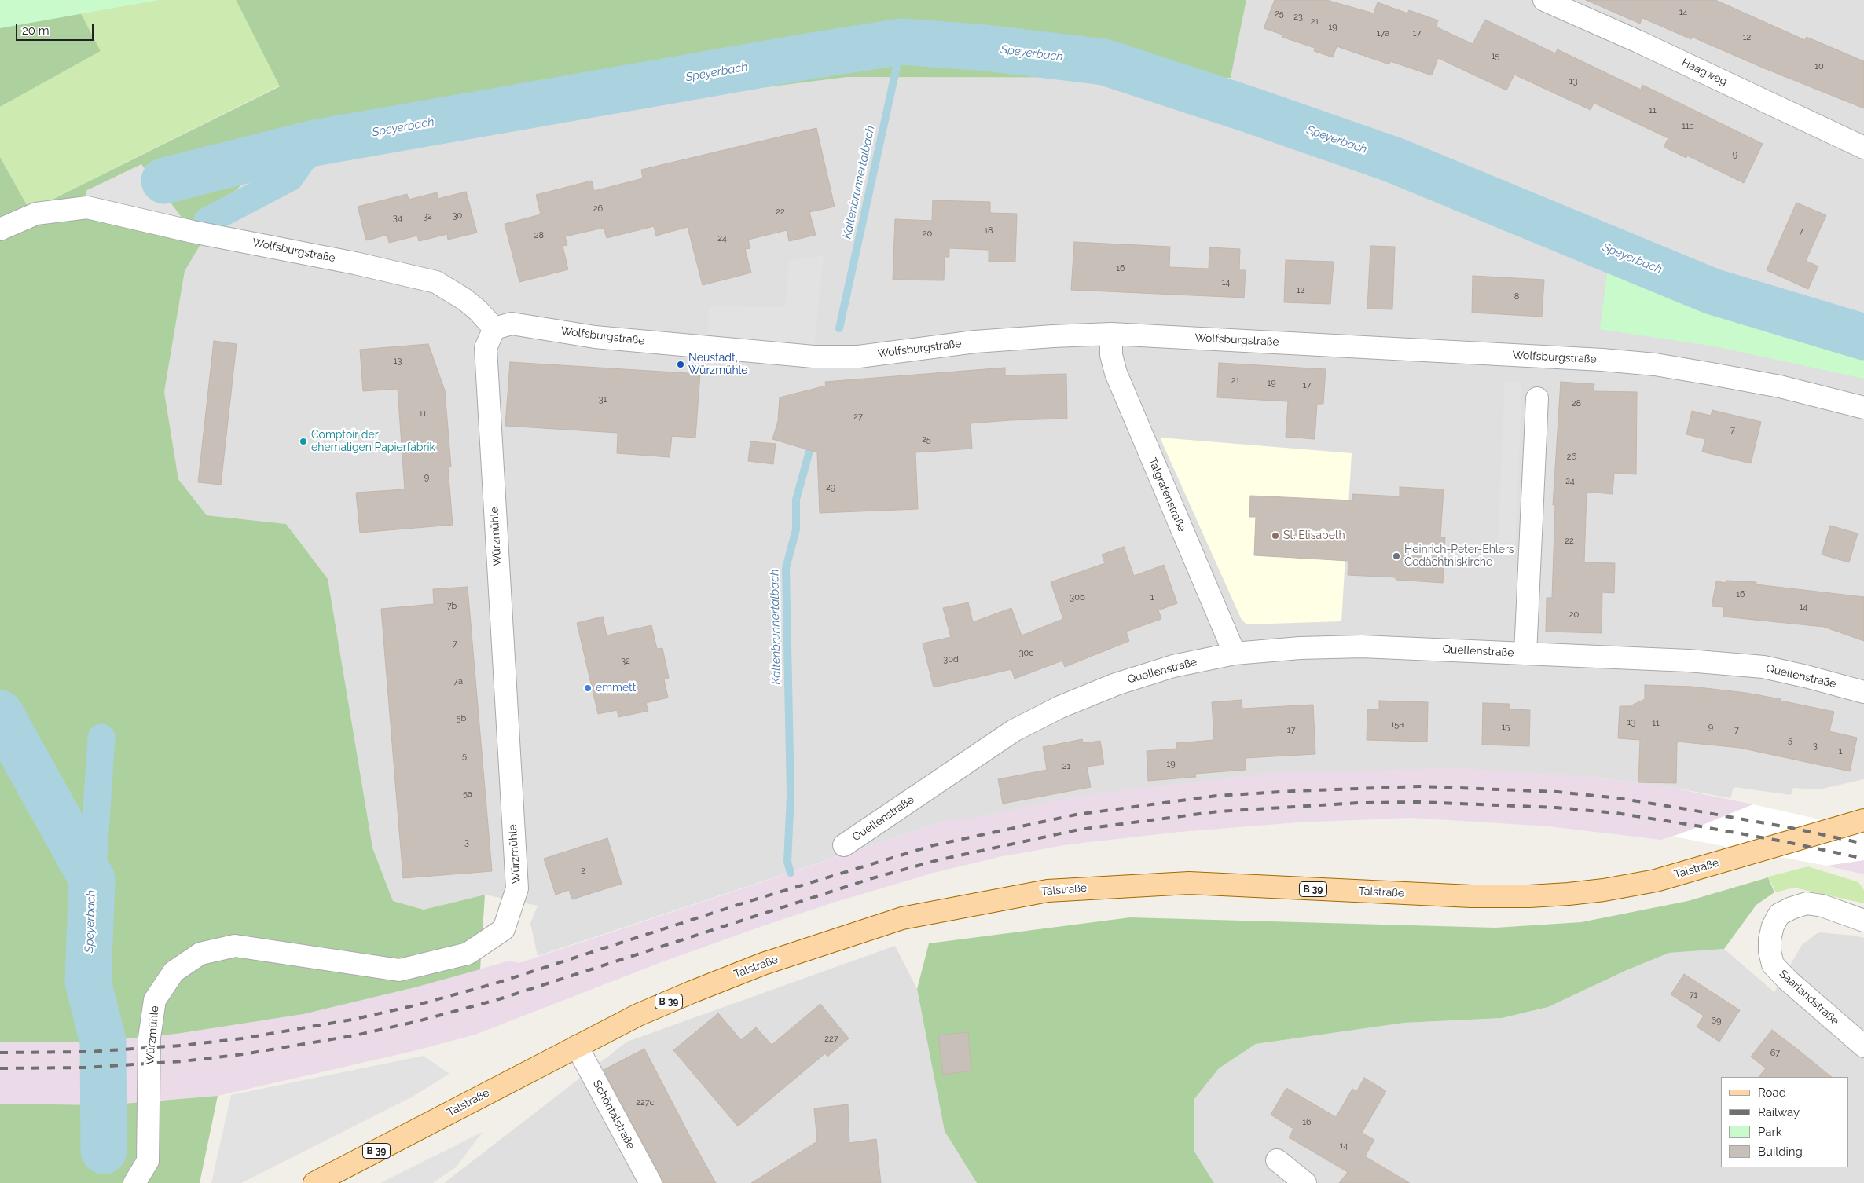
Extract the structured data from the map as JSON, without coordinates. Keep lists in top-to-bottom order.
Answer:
{
  "streets": {
    "main road": ["Talstraße", "B 39"],
    "street": [
      "Haagweg",
      "Wolfsburgstraße",
      "Talgrafenstraße",
      "Würzmühle",
      "Quellenstraße",
      "Saarlandstraße",
      "Schöntalstraße"
    ]
  },
  "crossings": [
    ["Wolfsburgstraße", "Talgrafenstraße"],
    ["Wolfsburgstraße", "Würzmühle"],
    ["Talgrafenstraße", "Quellenstraße"],
    ["Talstraße", "Schöntalstraße"]
  ],
  "water": ["Speyerbach", "Kaltenbrunnertalbach"],
  "places": [
    "Neustadt, Würzmühle",
    "Comptoir der ehemaligen Papierfabrik",
    "St. Elisabeth",
    "Heinrich-Peter-Ehlers Gedächtniskirche",
    "emmett"
  ],
  "house_numbers": [
    "14",
    "25",
    "23",
    "21",
    "19",
    "17a",
    "17",
    "12",
    "15",
    "10",
    "13",
    "11",
    "11a",
    "9",
    "26",
    "22",
    "30",
    "32",
    "34",
    "18",
    "7",
    "20",
    "28",
    "24",
    "16",
    "14",
    "12",
    "8",
    "13",
    "21",
    "19",
    "17",
    "31",
    "28",
    "11",
    "27",
    "7",
    "25",
    "26",
    "9",
    "24",
    "29",
    "22",
    "16",
    "30b",
    "1",
    "7b",
    "14",
    "20",
    "7",
    "30c",
    "30d",
    "32",
    "7a",
    "5b",
    "13",
    "11",
    "15a",
    "15",
    "9",
    "17",
    "7",
    "5",
    "3",
    "1",
    "5",
    "19",
    "21",
    "5a",
    "3",
    "2",
    "71",
    "69",
    "227",
    "67",
    "227c",
    "16",
    "14"
  ],
  "legend": [
    "Road",
    "Railway",
    "Park",
    "Building"
  ],
  "scale_bar": "20 m"
}
